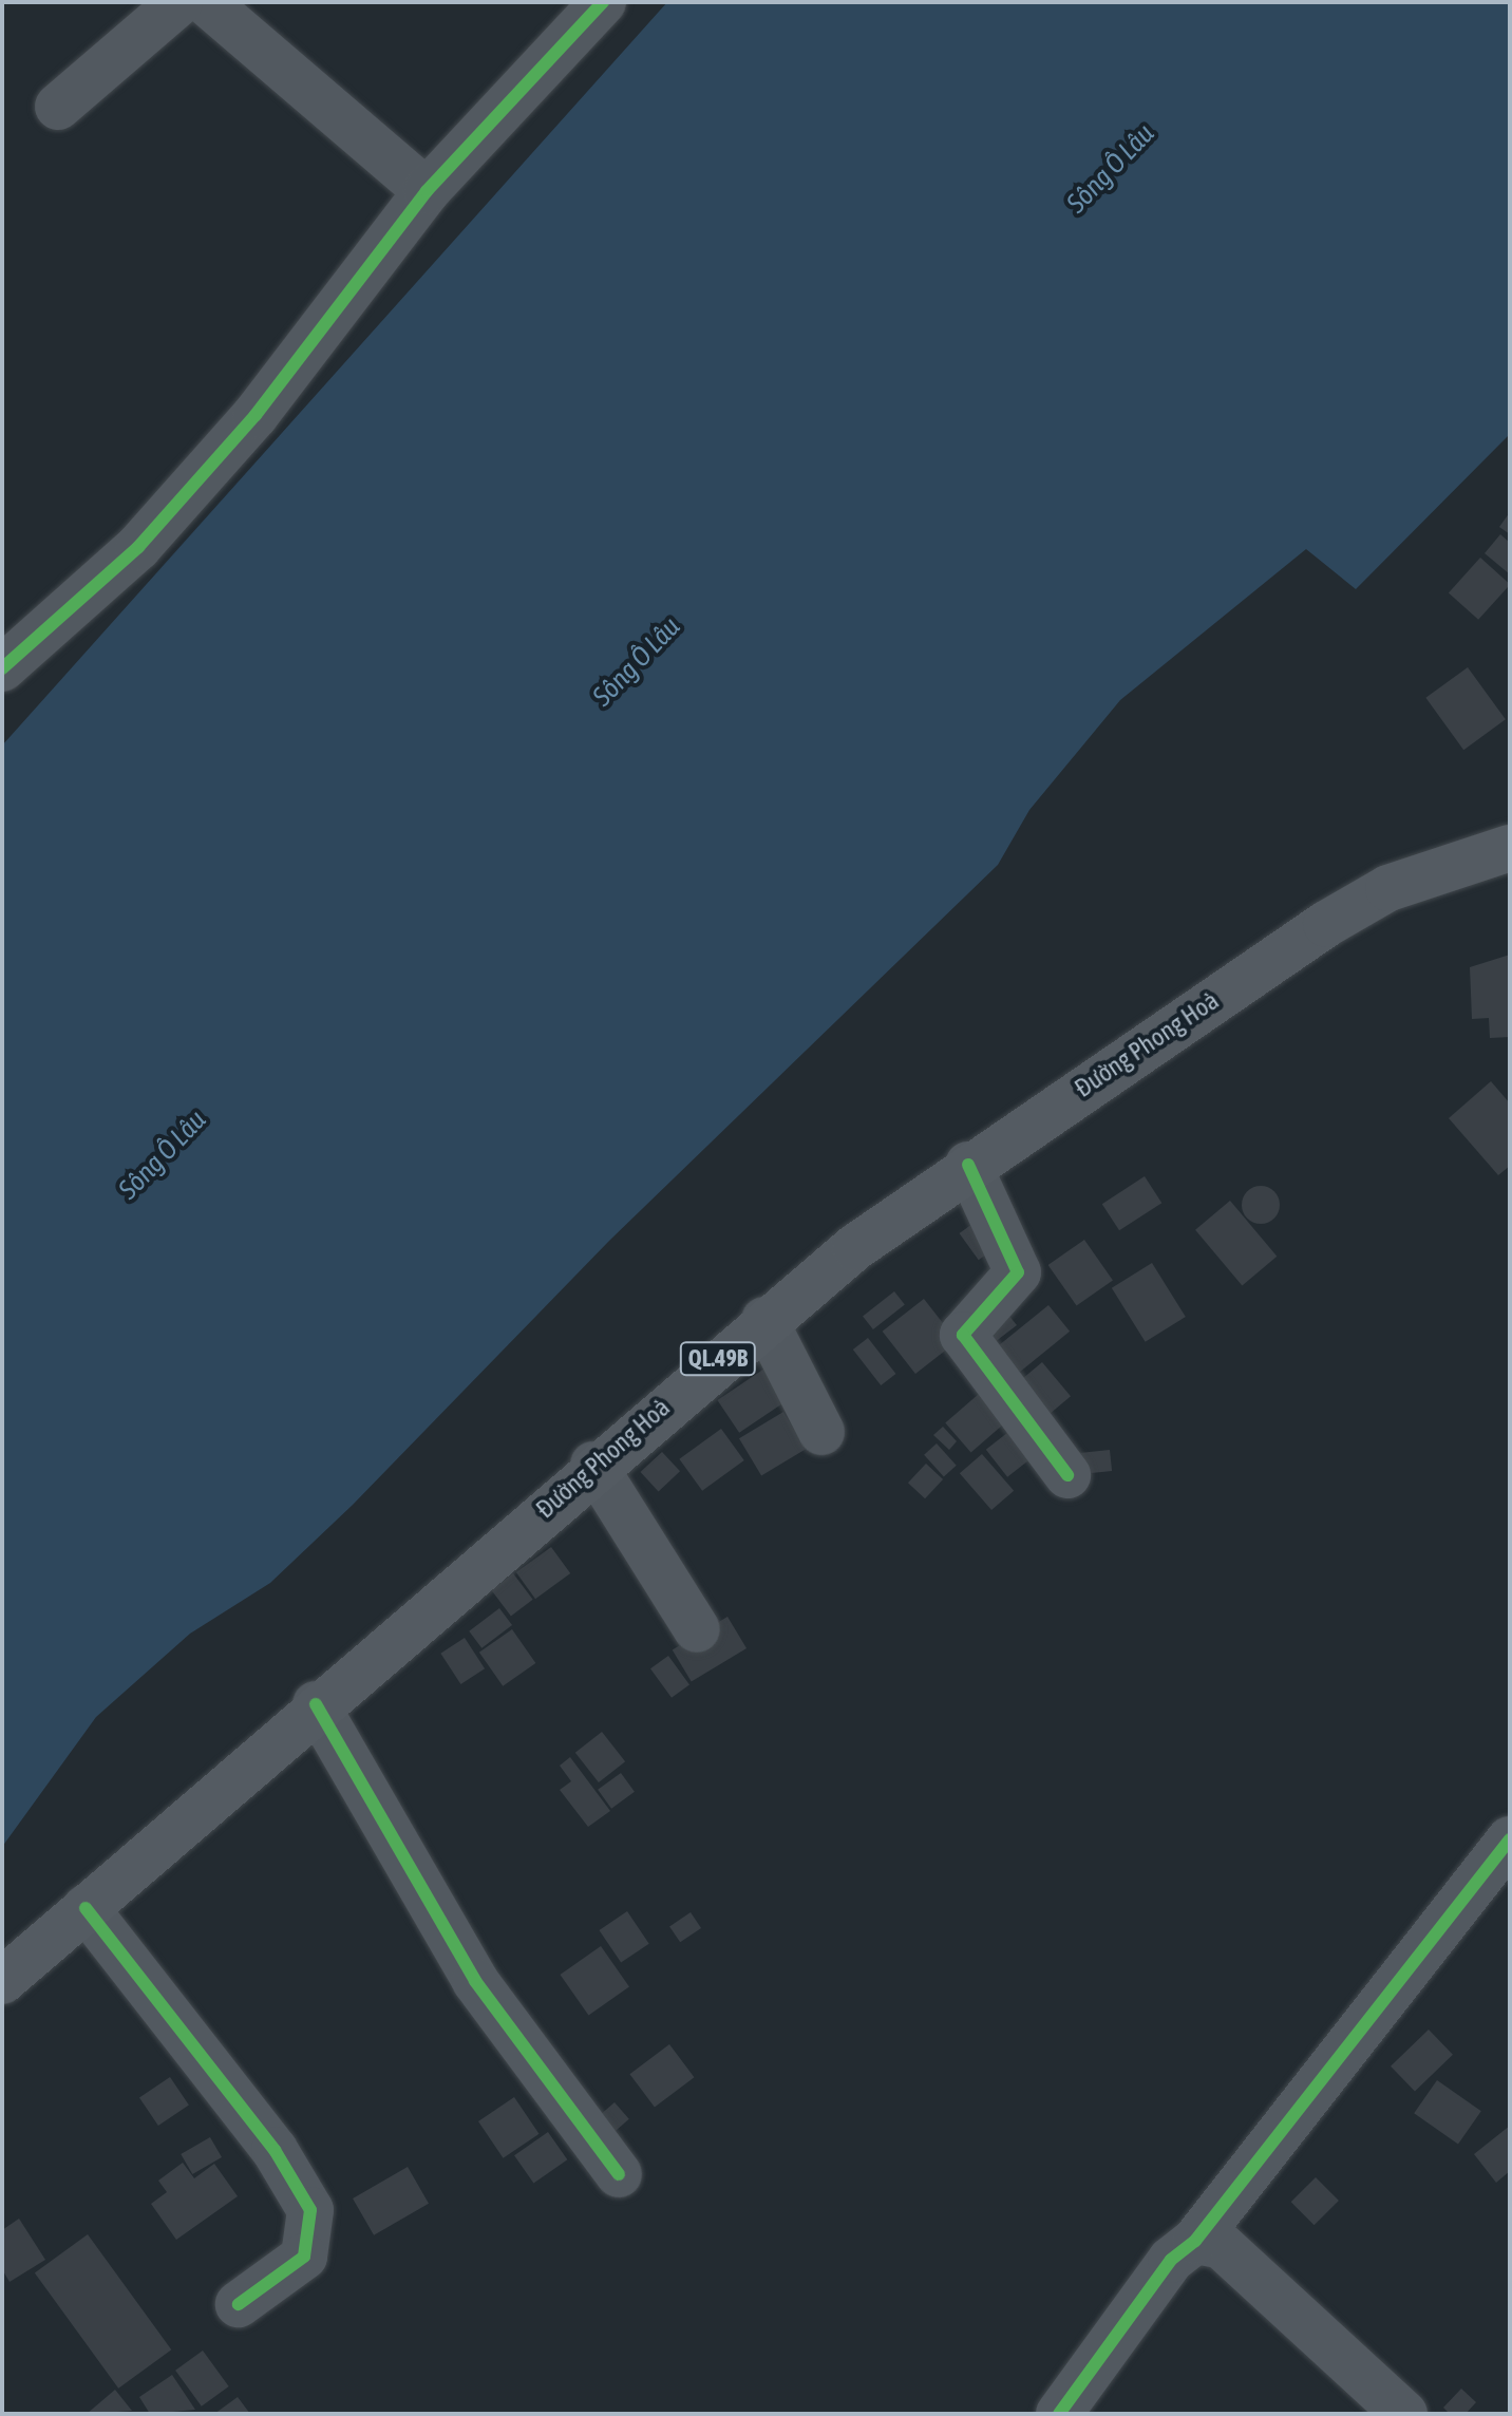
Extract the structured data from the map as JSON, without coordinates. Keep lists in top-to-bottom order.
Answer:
{
  "streets": {
    "main road": ["Đường Phong Hoà", "QL.49B"]
  },
  "water": ["Sông Ô Lâu"]
}
